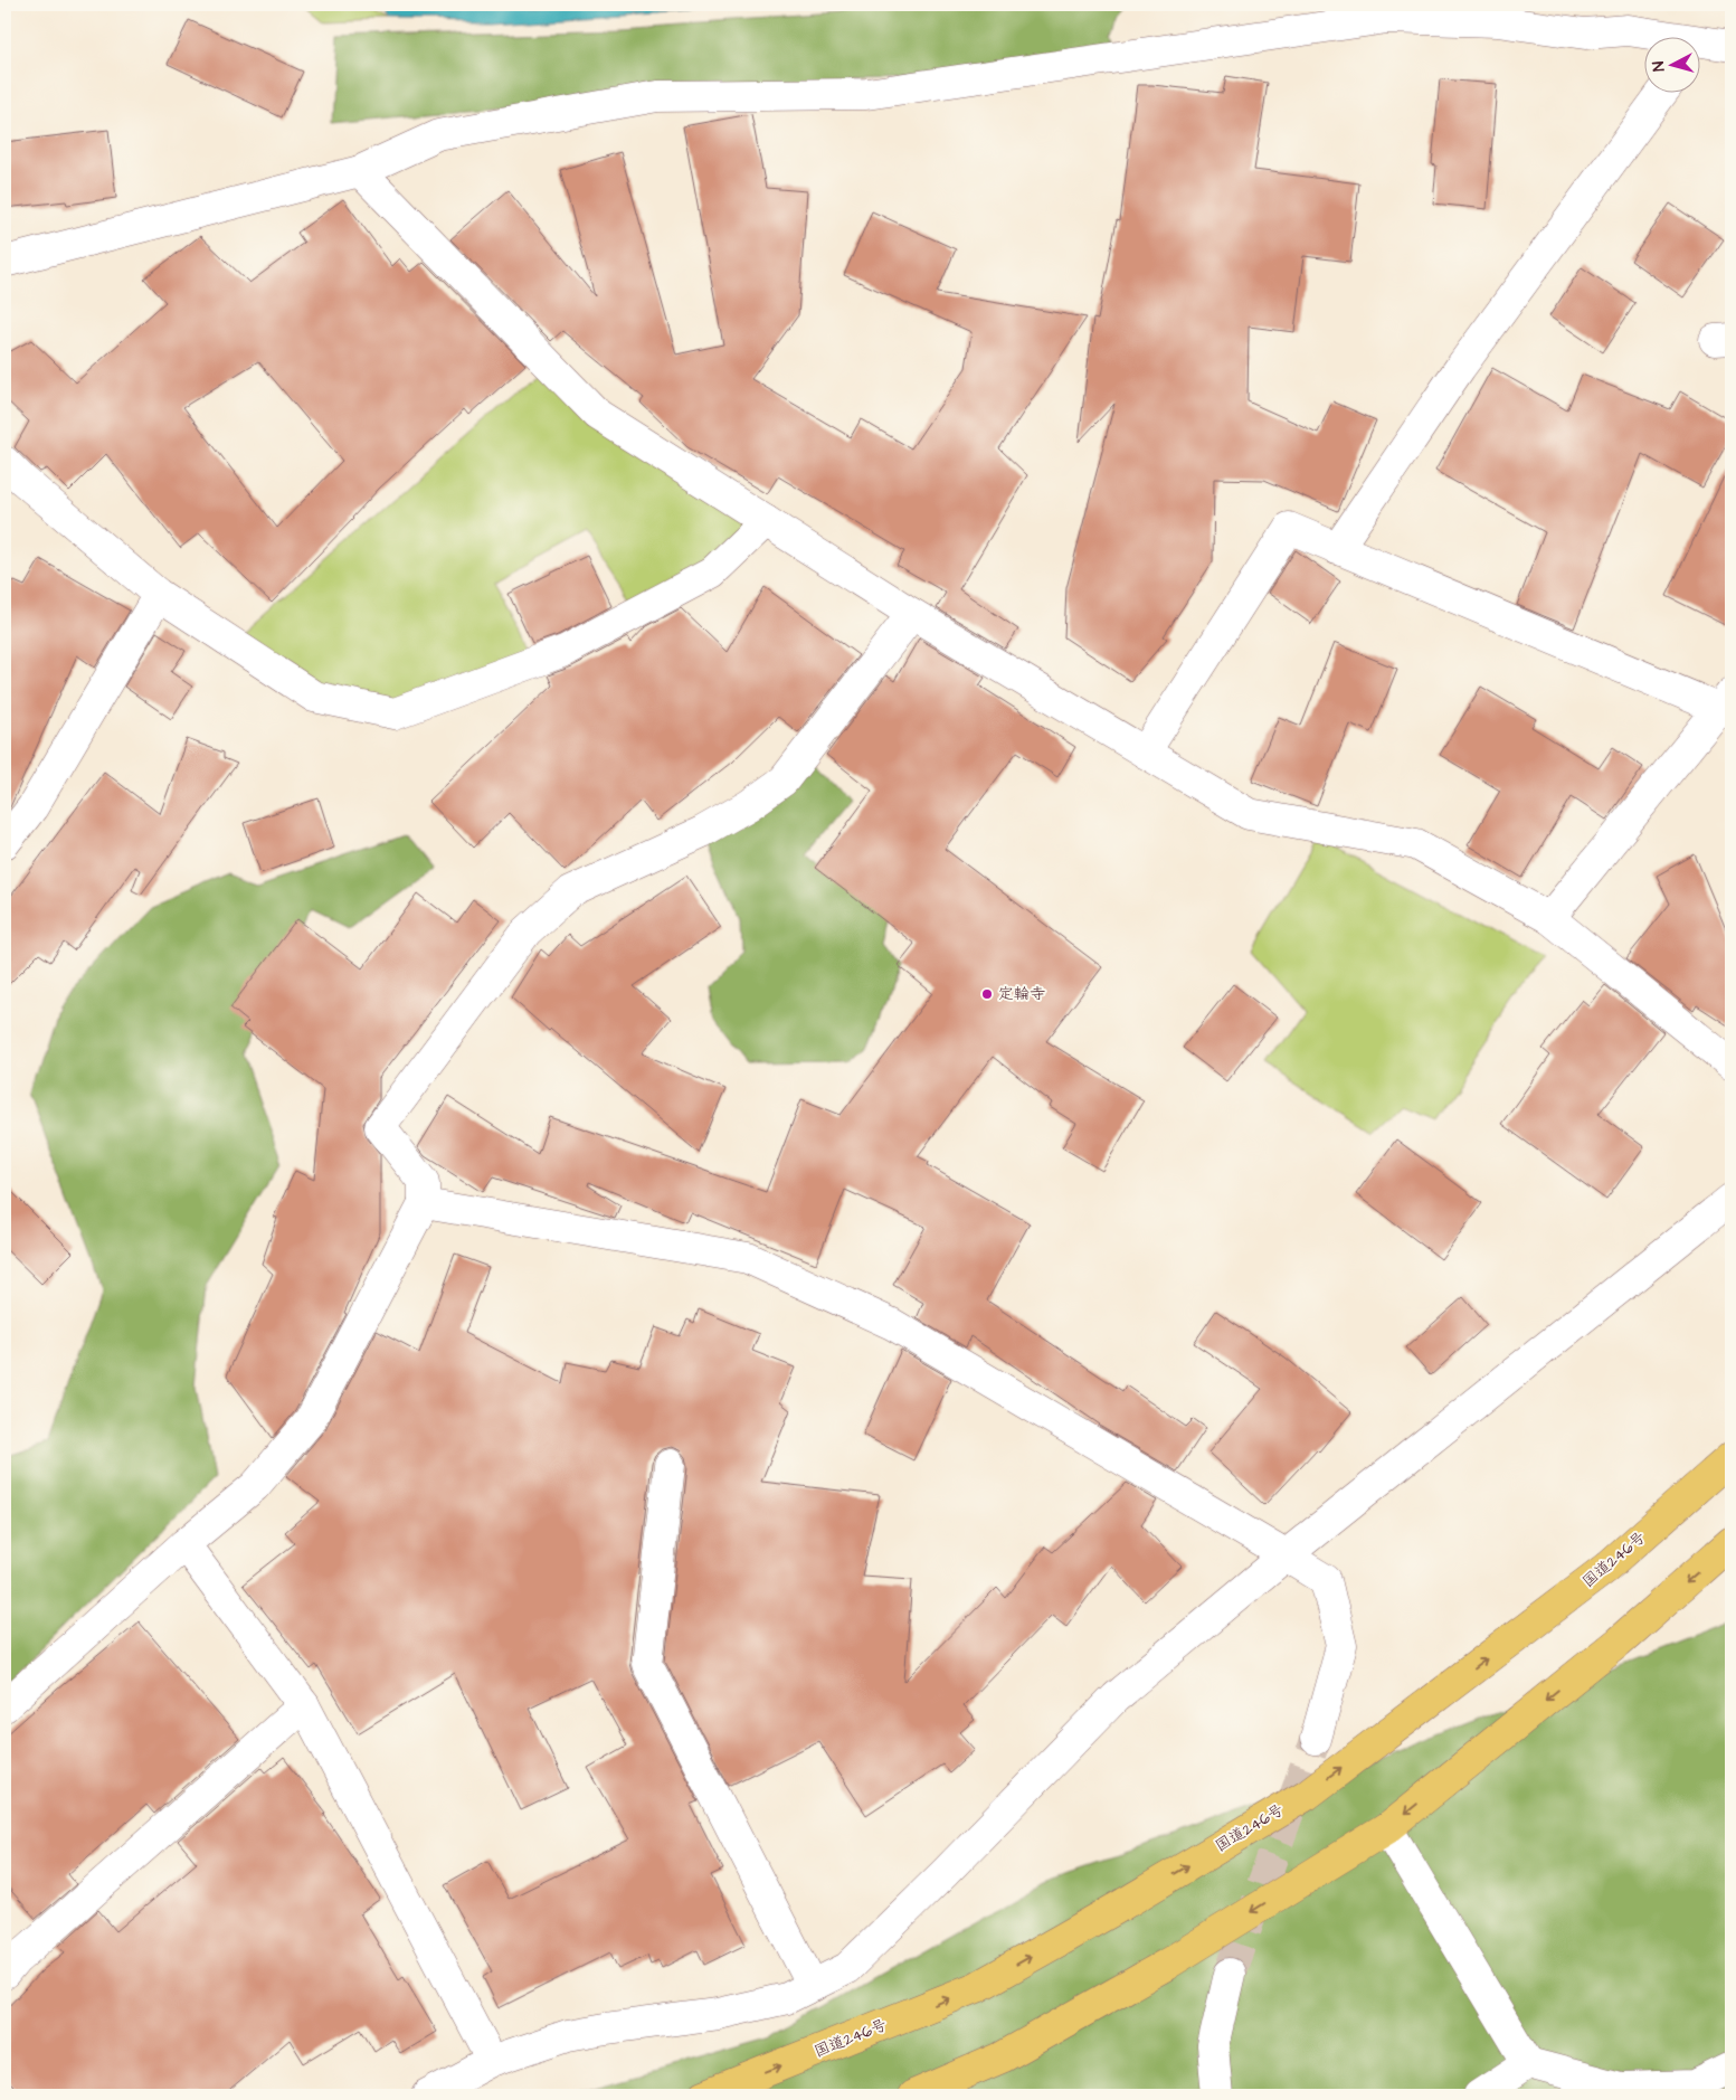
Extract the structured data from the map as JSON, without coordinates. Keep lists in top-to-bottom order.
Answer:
{
  "streets": {
    "highway": ["国道246号"]
  },
  "places": ["定輪寺"],
  "north": "left"
}
